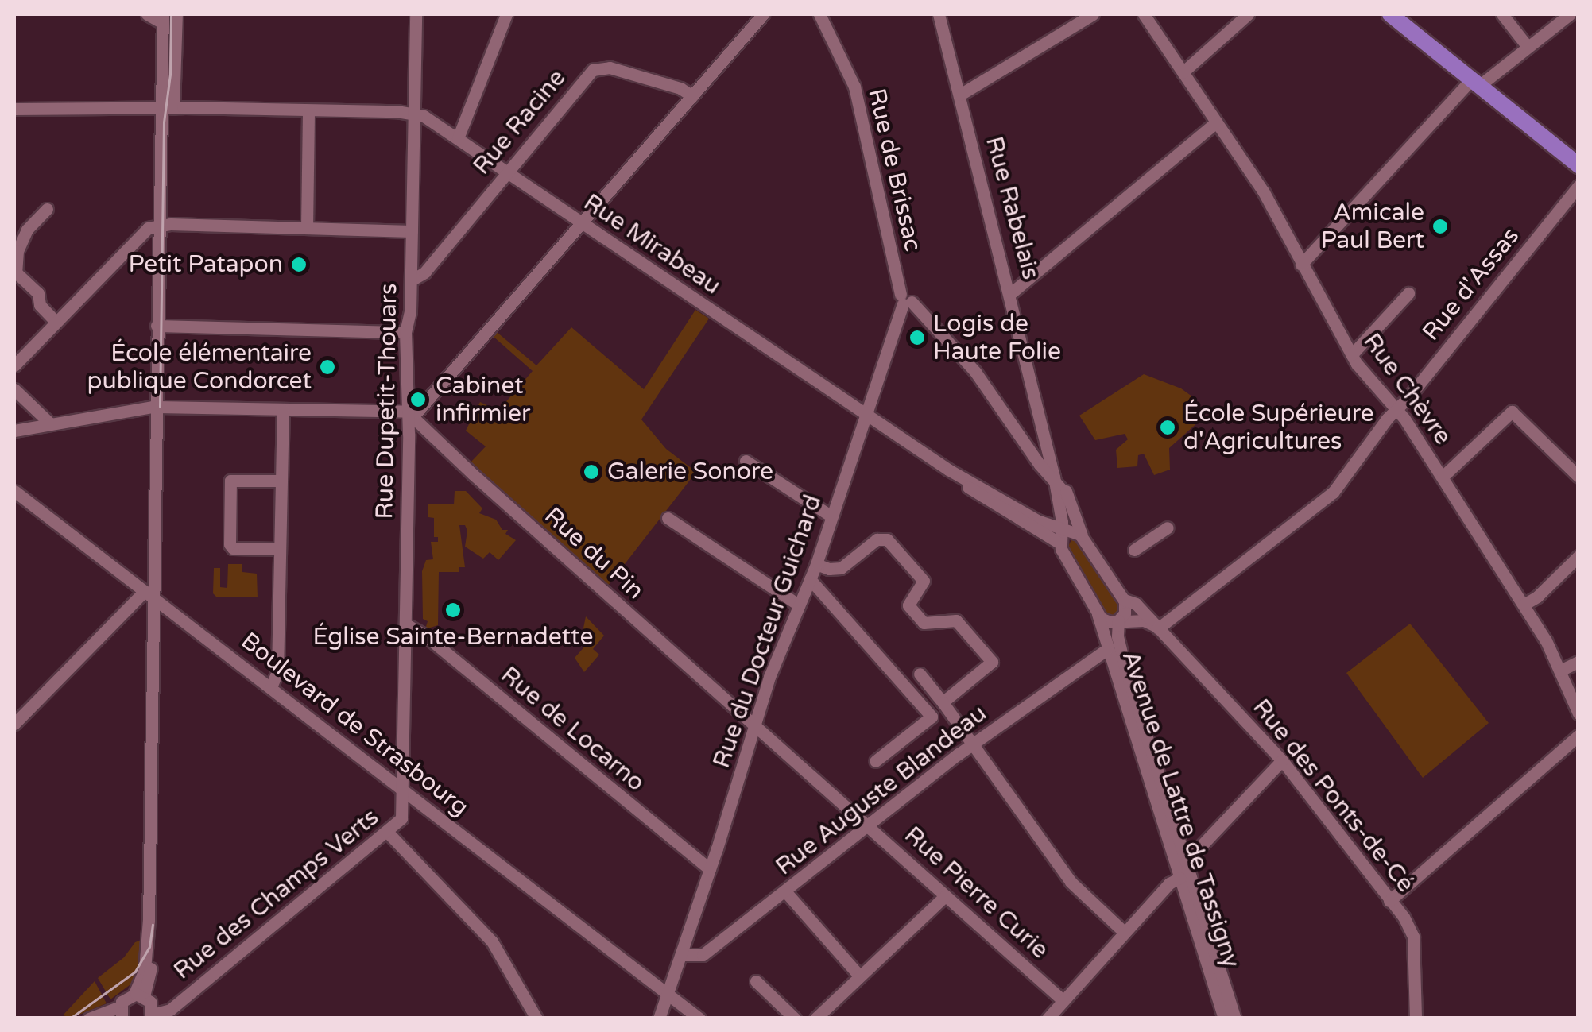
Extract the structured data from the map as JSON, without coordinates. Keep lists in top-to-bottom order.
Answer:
{
  "streets": {
    "street": [
      "Rue Racine",
      "Rue de Brissac",
      "Rue Rabelais",
      "Rue Mirabeau",
      "Rue d'Assas",
      "Rue Chèvre",
      "Rue Dupetit-Thouars",
      "Rue du Pin",
      "Rue du Docteur Guichard",
      "Boulevard de Strasbourg",
      "Rue de Locarno",
      "Rue Auguste Blandeau",
      "Rue des Ponts-de-Cé",
      "Avenue de Lattre de Tassigny",
      "Rue Pierre Curie",
      "Rue des Champs Verts"
    ]
  },
  "crossings": [
    ["Rue Racine", "Rue Mirabeau"],
    ["Rue Racine", "Rue Dupetit-Thouars"],
    ["Rue de Brissac", "Rue Rabelais"],
    ["Rue de Brissac", "Rue du Docteur Guichard"],
    ["Rue Rabelais", "Rue Mirabeau"],
    ["Rue Rabelais", "Rue des Ponts-de-Cé"],
    ["Rue Rabelais", "Avenue de Lattre de Tassigny"],
    ["Rue Mirabeau", "Rue Dupetit-Thouars"],
    ["Rue Mirabeau", "Rue du Docteur Guichard"],
    ["Rue Mirabeau", "Avenue de Lattre de Tassigny"],
    ["Rue d'Assas", "Rue Chèvre"],
    ["Rue d'Assas", "Rue des Ponts-de-Cé"],
    ["Rue Dupetit-Thouars", "Rue du Pin"],
    ["Rue Dupetit-Thouars", "Boulevard de Strasbourg"],
    ["Rue Dupetit-Thouars", "Rue de Locarno"],
    ["Rue Dupetit-Thouars", "Rue des Champs Verts"],
    ["Rue du Pin", "Rue du Docteur Guichard"],
    ["Rue du Pin", "Rue Pierre Curie"],
    ["Rue du Docteur Guichard", "Boulevard de Strasbourg"],
    ["Rue du Docteur Guichard", "Rue de Locarno"],
    ["Rue du Docteur Guichard", "Rue Auguste Blandeau"],
    ["Rue du Docteur Guichard", "Rue Pierre Curie"],
    ["Boulevard de Strasbourg", "Rue des Champs Verts"],
    ["Rue Auguste Blandeau", "Avenue de Lattre de Tassigny"],
    ["Rue Auguste Blandeau", "Rue Pierre Curie"]
  ],
  "places": [
    "Amicale Paul Bert",
    "Petit Patapon",
    "Logis de Haute Folie",
    "École élémentaire publique Condorcet",
    "Cabinet infirmier",
    "École Supérieure d'Agricultures",
    "Galerie Sonore",
    "Église Sainte-Bernadette"
  ]
}
